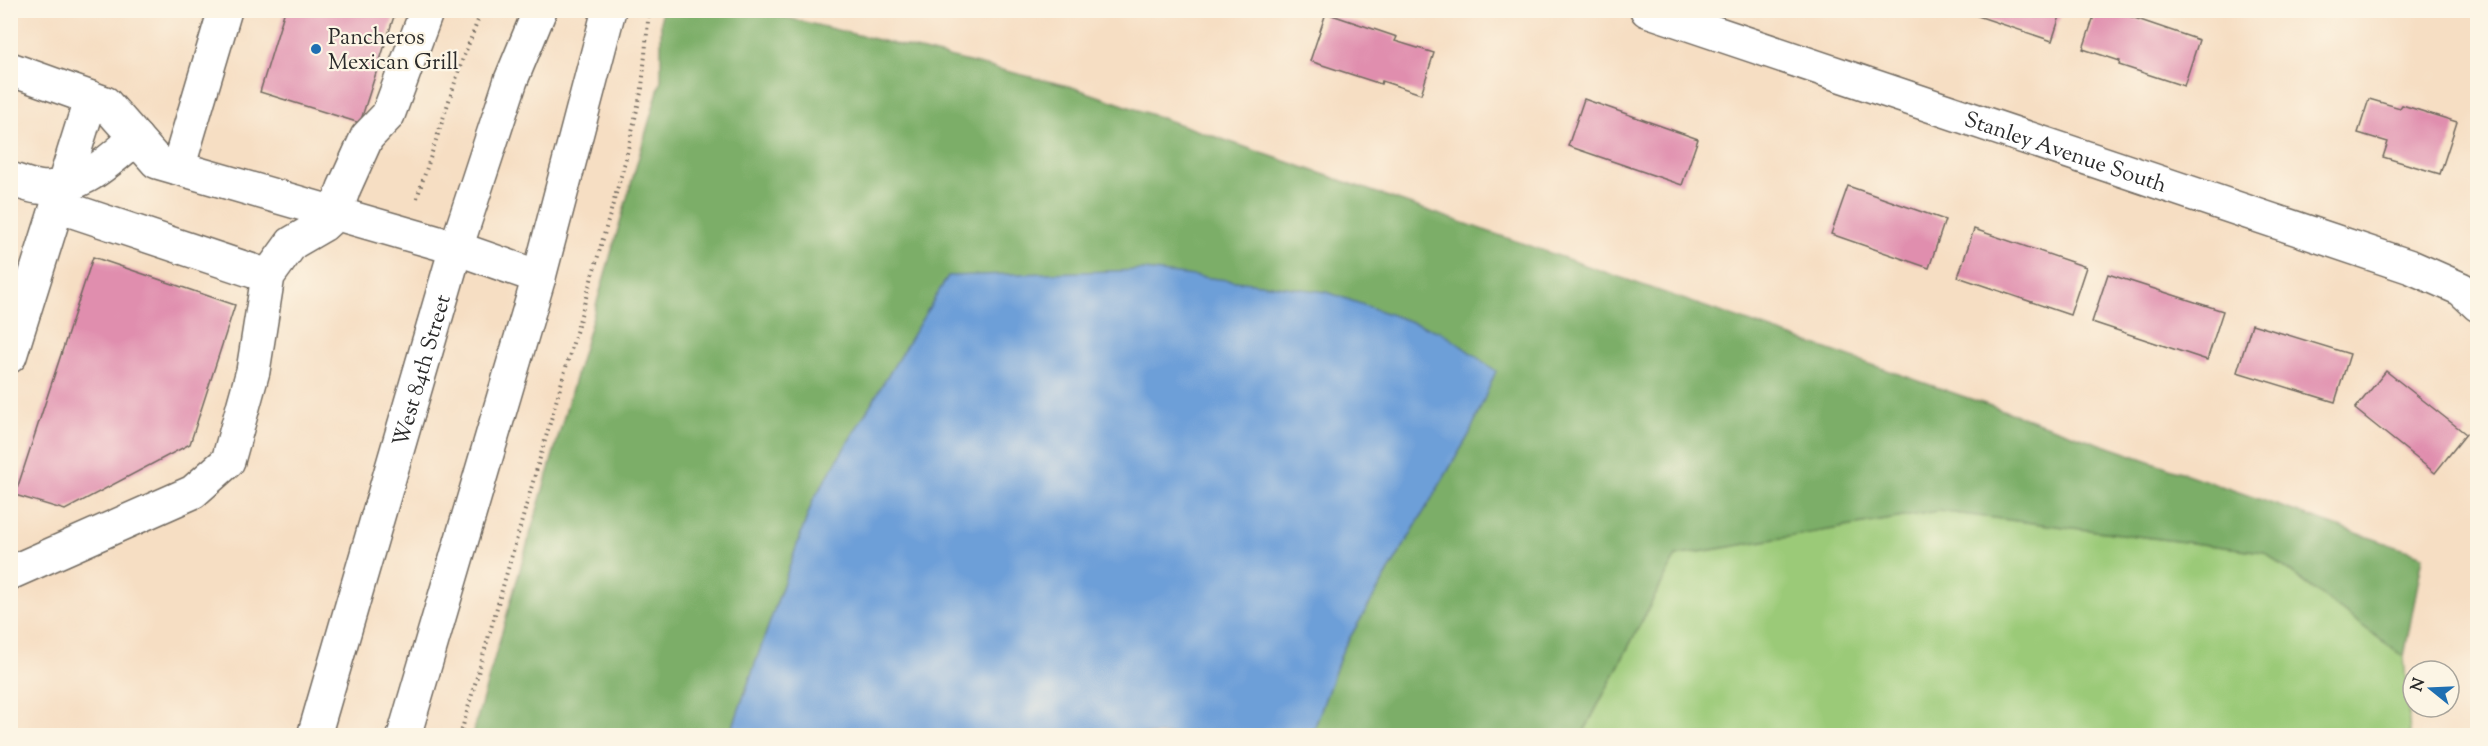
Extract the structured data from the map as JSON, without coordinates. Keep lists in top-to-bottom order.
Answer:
{
  "streets": {
    "street": ["Stanley Avenue South", "West 84th Street"]
  },
  "places": ["Pancheros Mexican Grill"],
  "north": "left"
}
